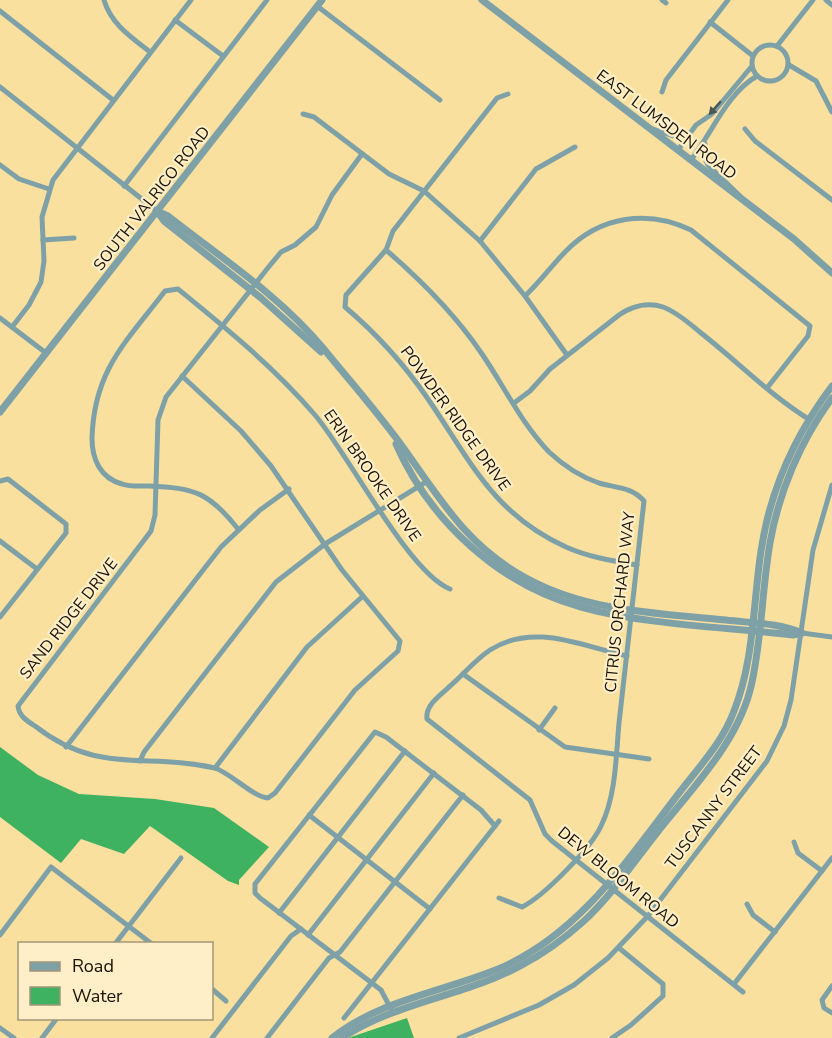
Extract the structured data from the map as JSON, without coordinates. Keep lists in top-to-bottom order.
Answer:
{
  "streets": {
    "street": [
      "EAST LUMSDEN ROAD",
      "SOUTH VALRICO ROAD",
      "POWDER RIDGE DRIVE",
      "ERIN BROOKE DRIVE",
      "CITRUS ORCHARD WAY",
      "SAND RIDGE DRIVE",
      "TUSCANNY STREET",
      "DEW BLOOM ROAD"
    ]
  },
  "crossings": [
    ["POWDER RIDGE DRIVE", "CITRUS ORCHARD WAY"],
    ["ERIN BROOKE DRIVE", "SAND RIDGE DRIVE"],
    ["CITRUS ORCHARD WAY", "DEW BLOOM ROAD"],
    ["TUSCANNY STREET", "DEW BLOOM ROAD"]
  ],
  "legend": ["Road", "Water"]
}
